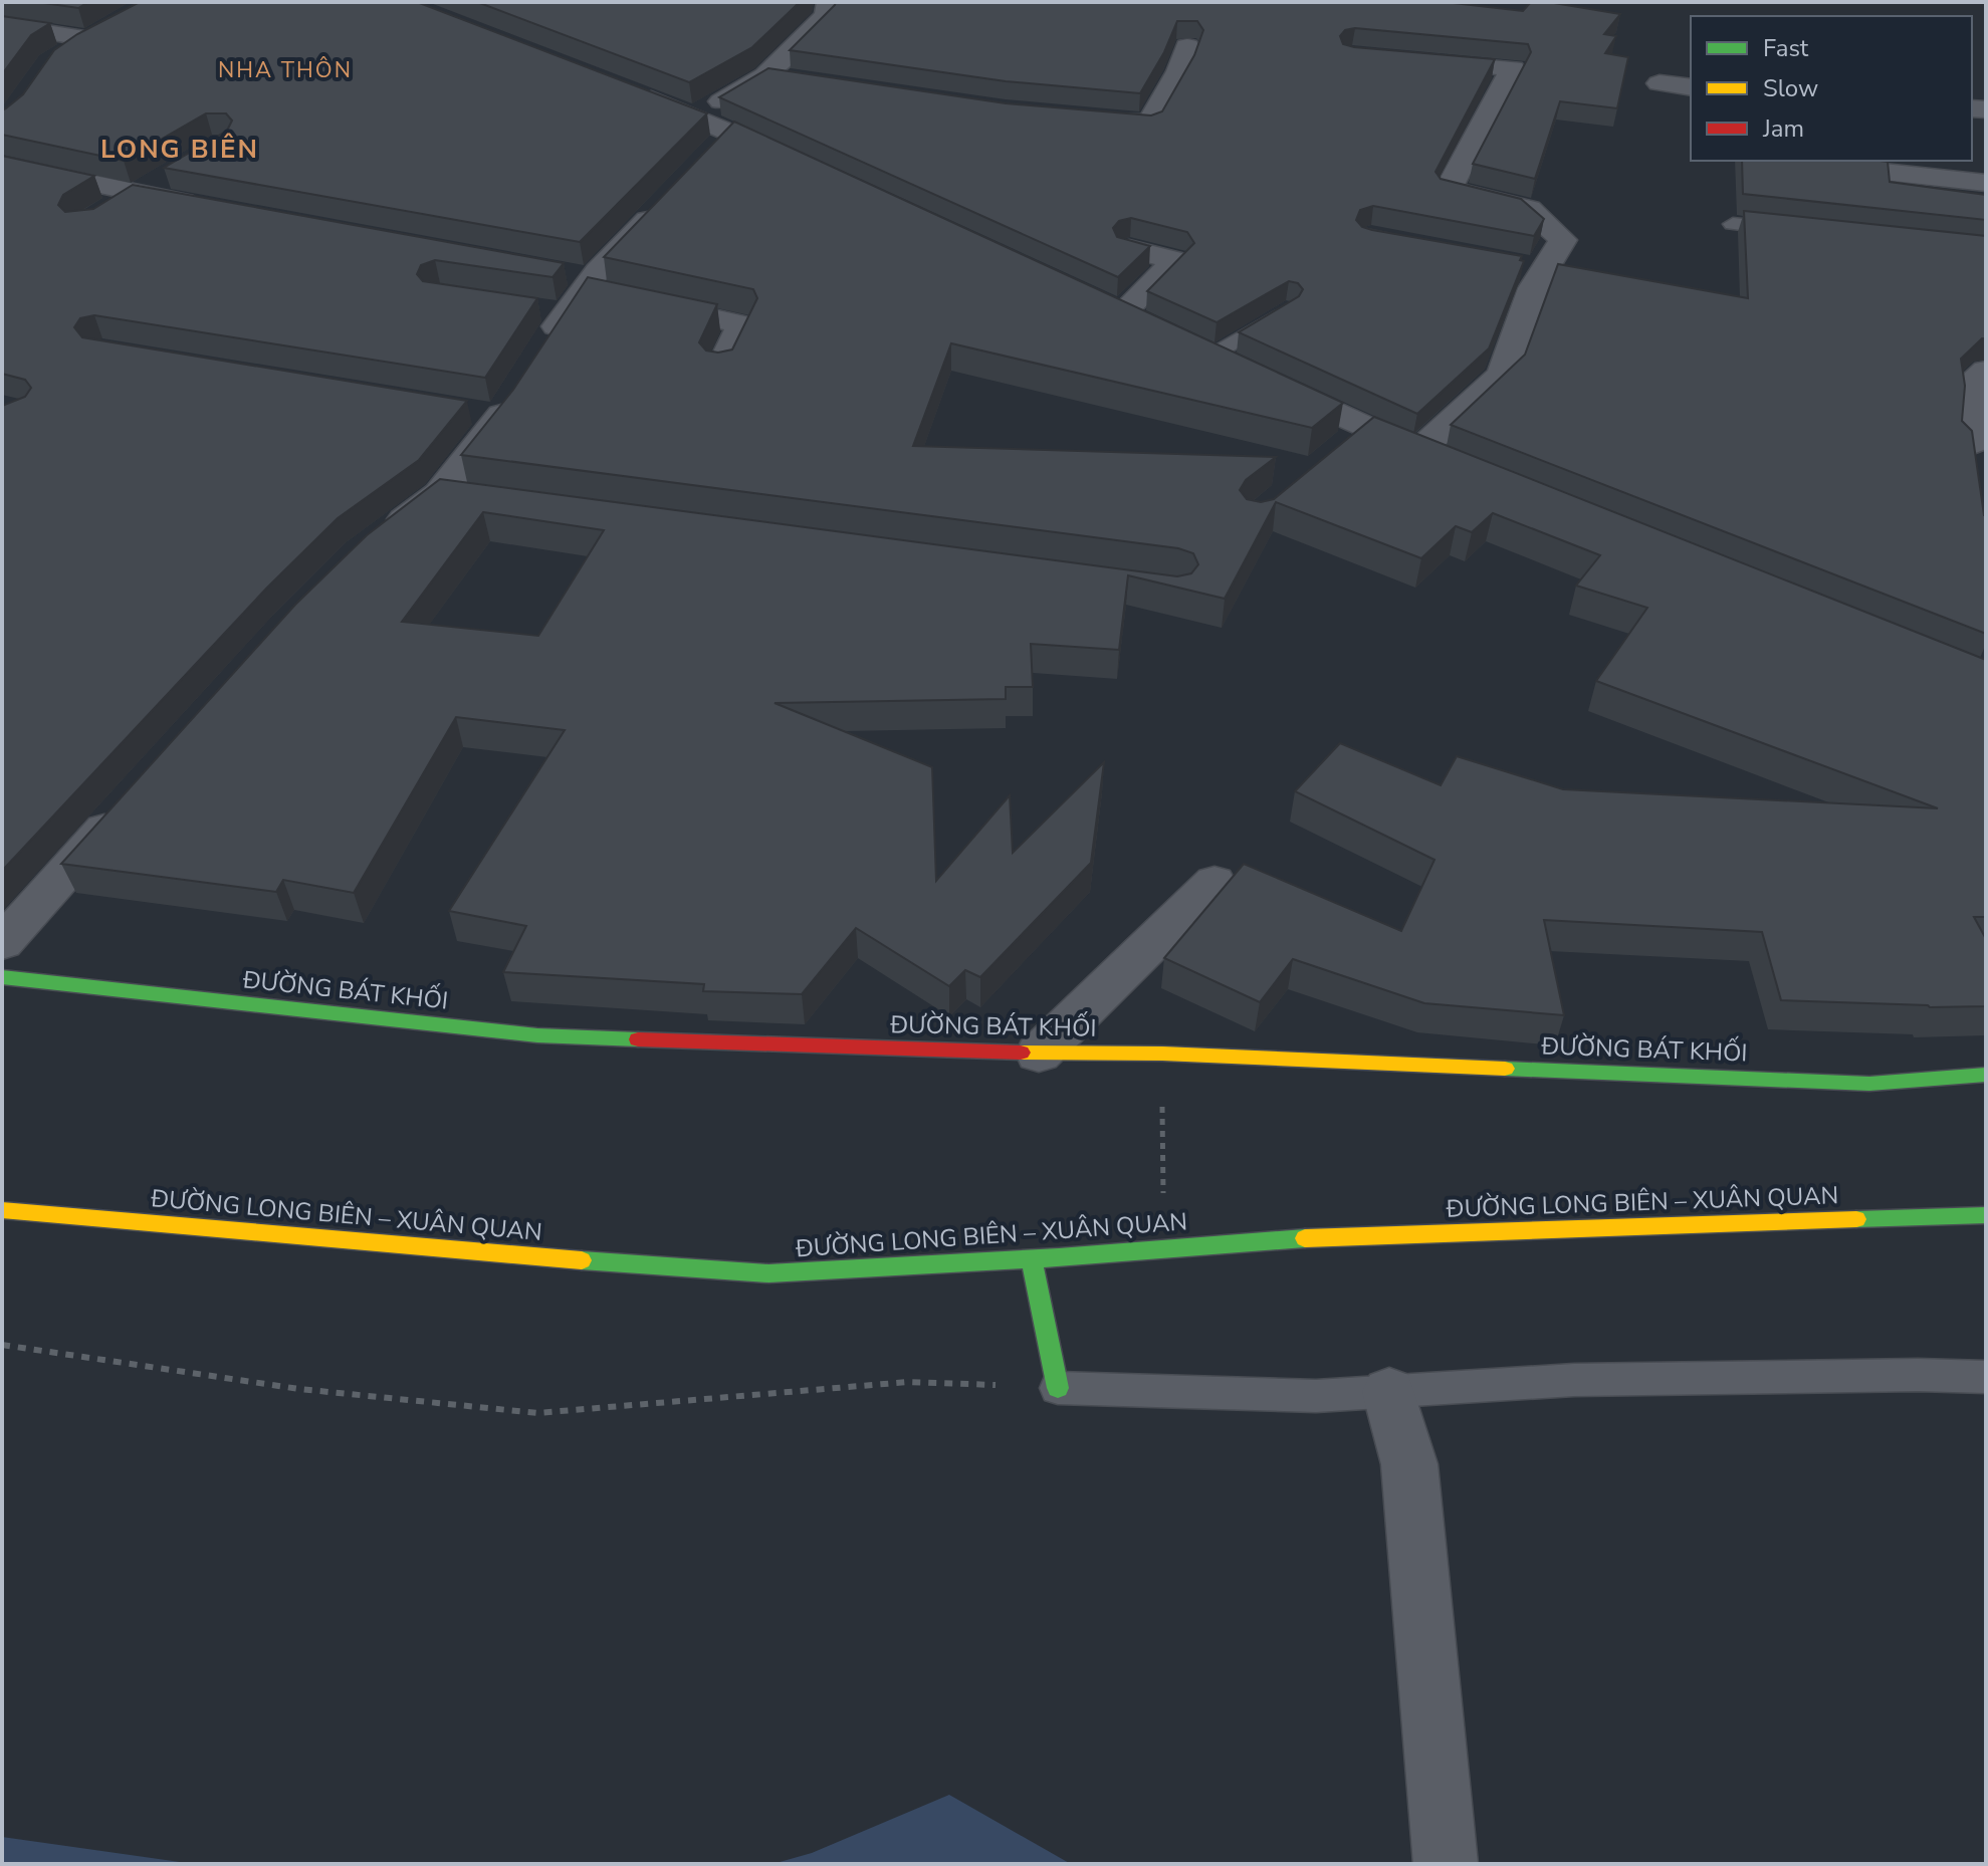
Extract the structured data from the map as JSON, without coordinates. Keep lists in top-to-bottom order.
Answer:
{
  "streets": {
    "main road": ["ĐƯỜNG BÁT KHỐI", "ĐƯỜNG LONG BIÊN – XUÂN QUAN"]
  },
  "districts": ["NHA THÔN", "LONG BIÊN"],
  "legend": ["Fast", "Slow", "Jam"]
}
